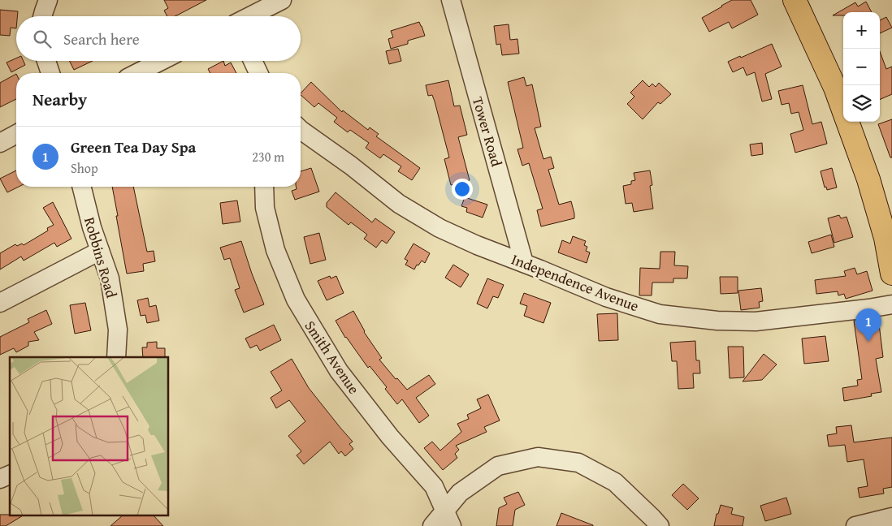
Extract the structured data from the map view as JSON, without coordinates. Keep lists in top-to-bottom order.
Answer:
{
  "streets": {
    "street": [
      "Tower Road",
      "Robbins Road",
      "Independence Avenue",
      "Smith Avenue"
    ]
  },
  "crossings": [
    ["Tower Road", "Independence Avenue"]
  ],
  "page": {
    "map_buttons": ["+", "−"],
    "search": "Search here",
    "heading": "Nearby",
    "list": [
      {
        "mark": "1",
        "name": "Green Tea Day Spa",
        "note": "Shop",
        "value": "230 m"
      }
    ],
    "pins": "1"
  }
}
